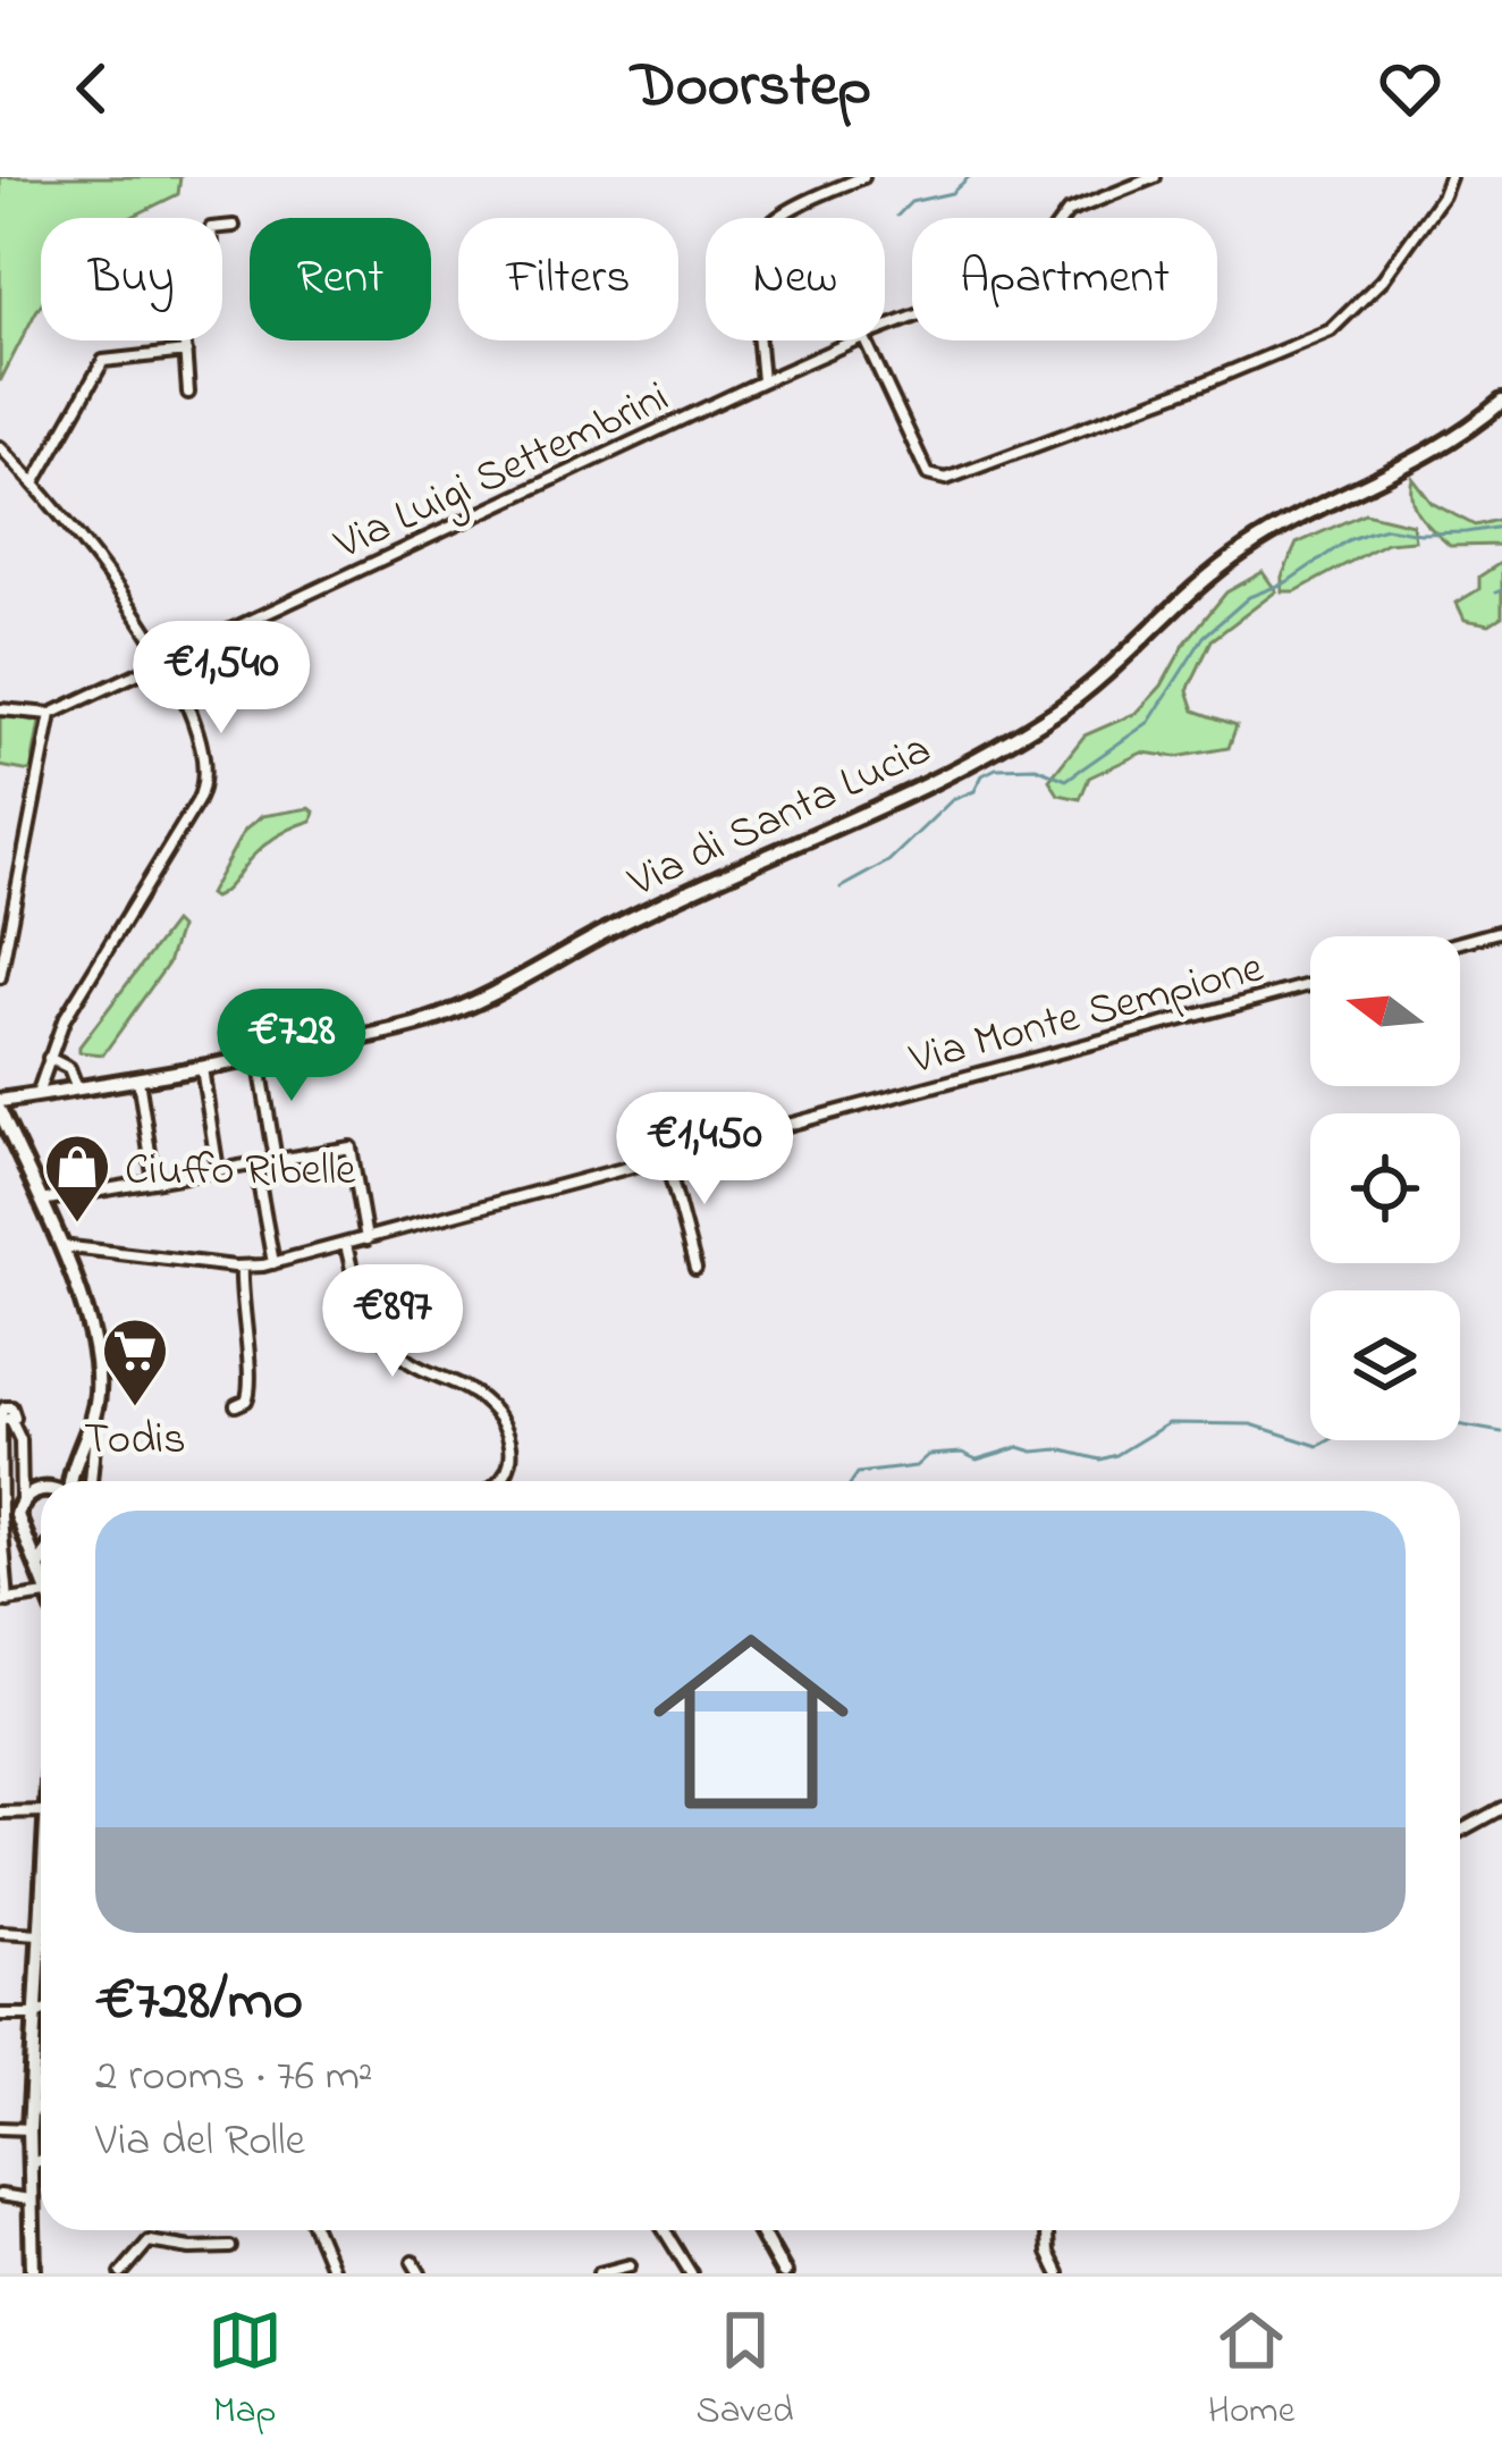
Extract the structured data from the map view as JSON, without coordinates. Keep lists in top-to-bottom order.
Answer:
{
  "streets": {
    "street": ["Via Luigi Settembrini", "Via di Santa Lucia", "Via Monte Sempione"]
  },
  "places": {
    "shop": ["Ciuffo Ribelle"],
    "supermarket": ["Todis"]
  },
  "north": "left",
  "page": {
    "header": "Doorstep",
    "chip": [
      "Buy",
      "Rent",
      "Filters",
      "New",
      "Apartment"
    ],
    "price": [
      "€1,540",
      "€728",
      "€1,450",
      "€897"
    ],
    "list": [
      {
        "name": "€728/mo",
        "note": "2 rooms · 76 m² · Via del Rolle"
      }
    ],
    "tabs": ["Map", "Saved", "Home"]
  }
}
